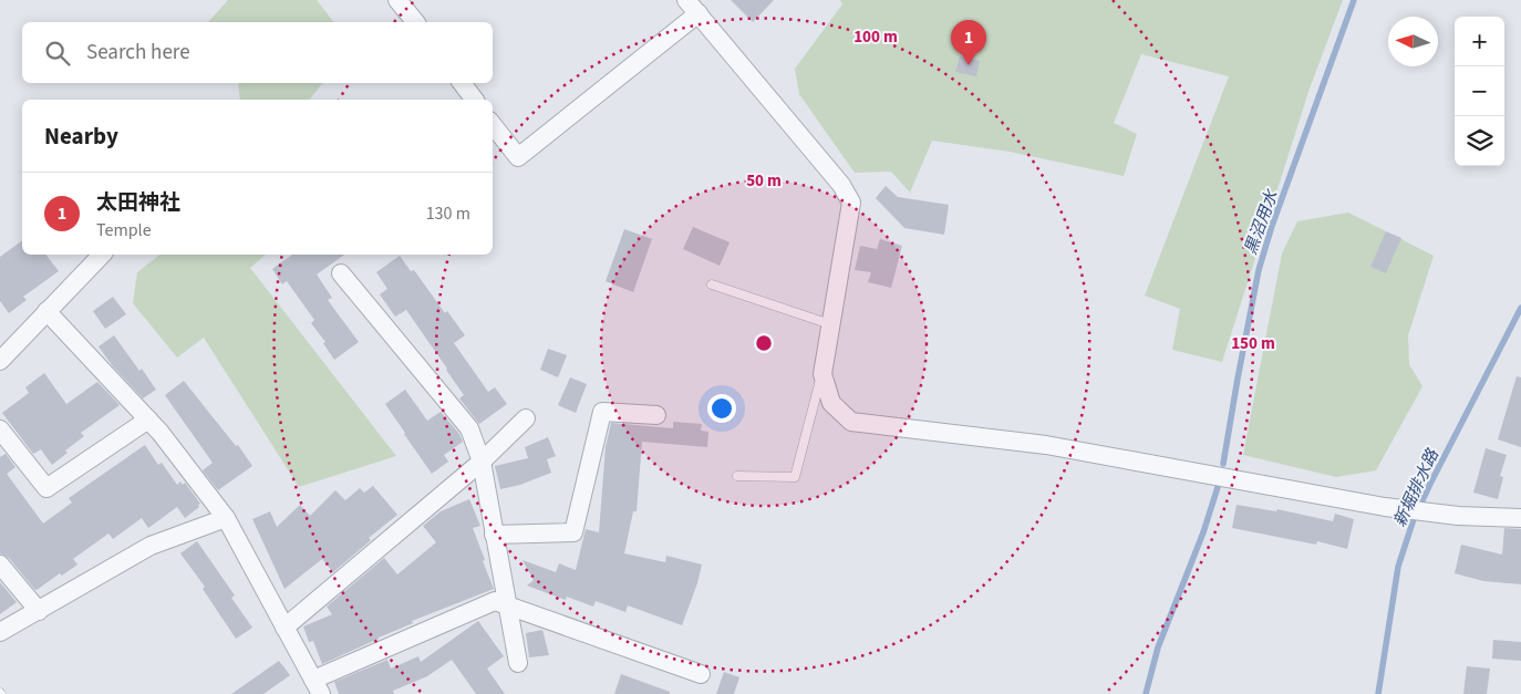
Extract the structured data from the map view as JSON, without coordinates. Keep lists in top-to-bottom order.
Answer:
{
  "water": ["黒沼用水", "新堀排水路"],
  "north": "left",
  "page": {
    "map_buttons": ["+", "−"],
    "pins": "1",
    "search": "Search here",
    "heading": "Nearby",
    "list": [
      {
        "mark": "1",
        "name": "太田神社",
        "note": "Temple",
        "value": "130 m"
      }
    ]
  },
  "rings": ["100 m", "50 m", "150 m"]
}
